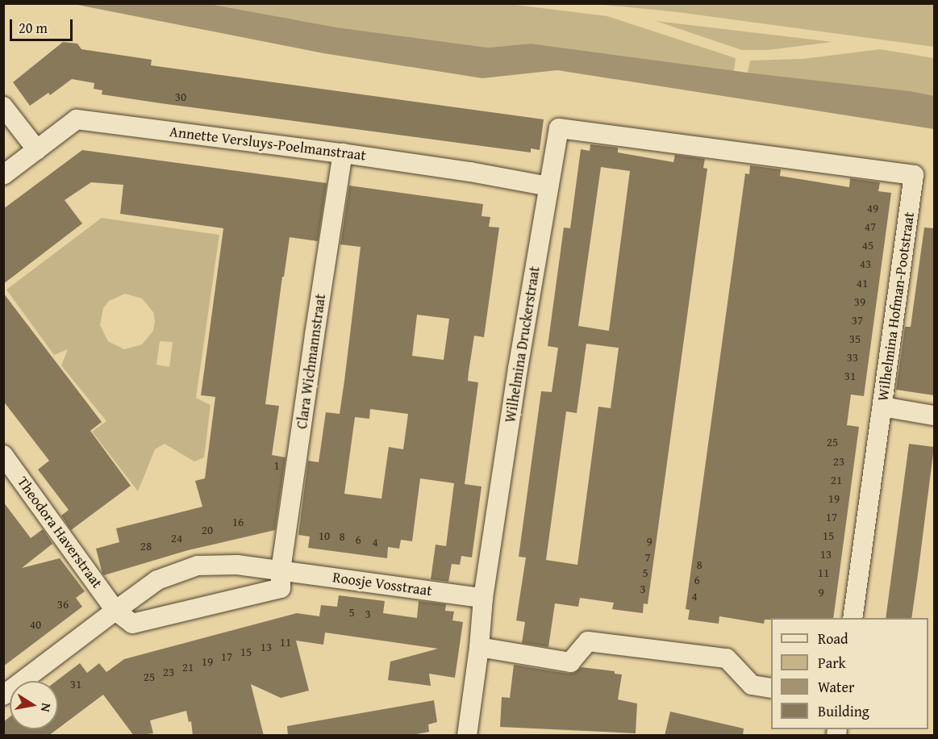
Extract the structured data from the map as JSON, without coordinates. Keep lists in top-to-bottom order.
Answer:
{
  "streets": {
    "street": [
      "Annette Versluys-Poelmanstraat",
      "Wilhelmina Hofman-Pootstraat",
      "Wilhelmina Druckerstraat",
      "Clara Wichmannstraat",
      "Theodora Haverstraat",
      "Roosje Vosstraat"
    ]
  },
  "crossings": [
    ["Annette Versluys-Poelmanstraat", "Wilhelmina Druckerstraat"],
    ["Annette Versluys-Poelmanstraat", "Clara Wichmannstraat"],
    ["Wilhelmina Hofman-Pootstraat", "Wilhelmina Druckerstraat"],
    ["Wilhelmina Druckerstraat", "Roosje Vosstraat"],
    ["Clara Wichmannstraat", "Roosje Vosstraat"],
    ["Theodora Haverstraat", "Roosje Vosstraat"]
  ],
  "house_numbers": [
    "30",
    "49",
    "47",
    "45",
    "43",
    "41",
    "39",
    "37",
    "35",
    "33",
    "31",
    "25",
    "23",
    "1",
    "21",
    "19",
    "17",
    "16",
    "20",
    "10",
    "15",
    "8",
    "24",
    "6",
    "9",
    "4",
    "28",
    "13",
    "7",
    "8",
    "5",
    "11",
    "6",
    "3",
    "9",
    "4",
    "36",
    "5",
    "3",
    "40",
    "11",
    "13",
    "15",
    "17",
    "19",
    "21",
    "23",
    "25",
    "31"
  ],
  "legend": [
    "Road",
    "Park",
    "Water",
    "Building"
  ],
  "scale_bar": "20 m",
  "north": "right"
}
